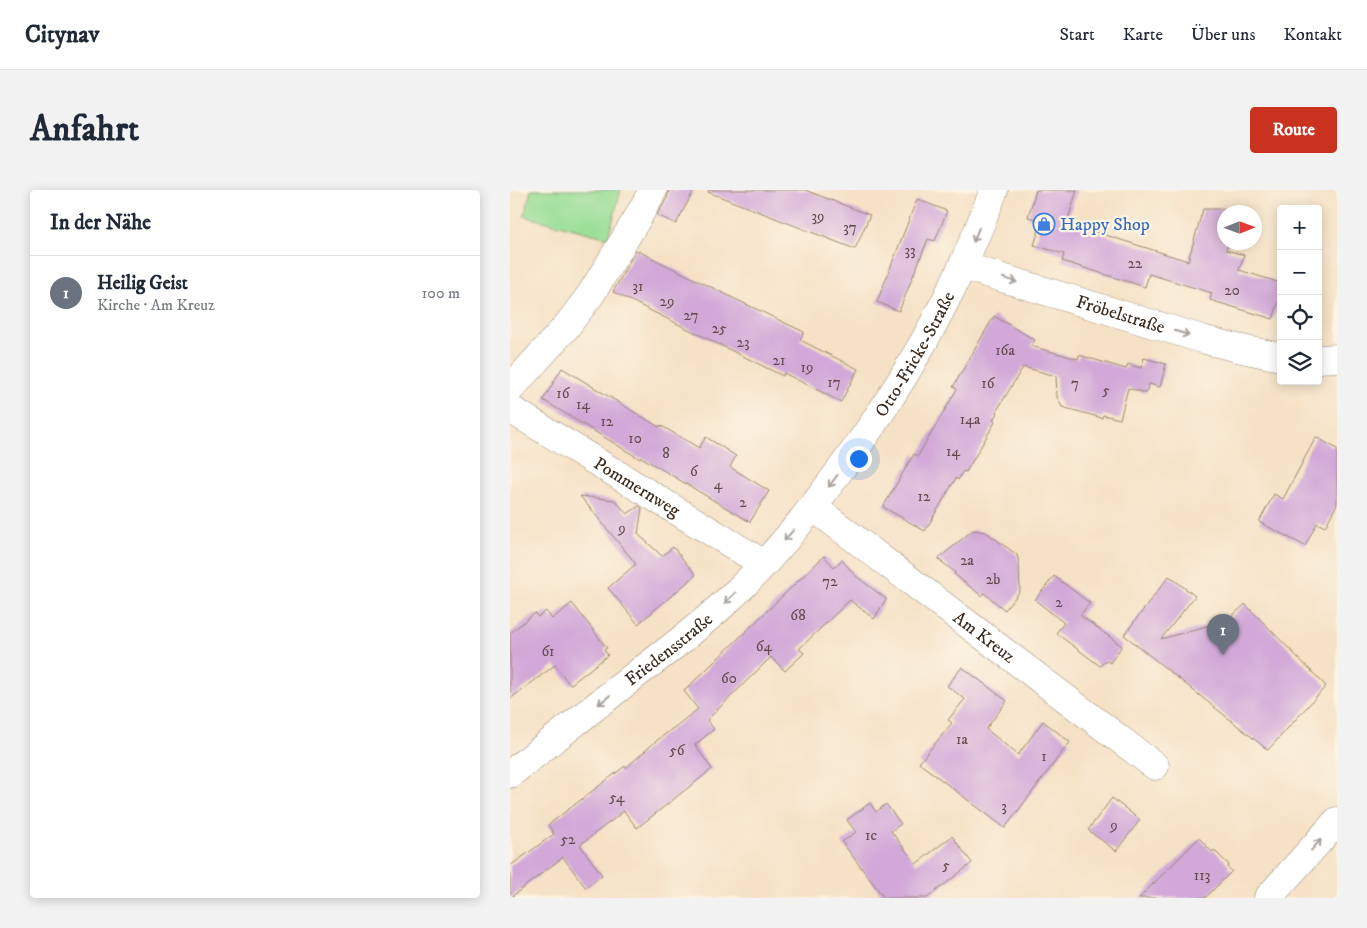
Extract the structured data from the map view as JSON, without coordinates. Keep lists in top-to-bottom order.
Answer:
{
  "streets": {
    "street": [
      "Fröbelstraße",
      "Otto-Fricke-Straße",
      "Pommernweg",
      "Am Kreuz",
      "Friedensstraße"
    ]
  },
  "crossings": [
    ["Fröbelstraße", "Otto-Fricke-Straße"],
    ["Otto-Fricke-Straße", "Am Kreuz"],
    ["Otto-Fricke-Straße", "Friedensstraße"],
    ["Pommernweg", "Friedensstraße"],
    ["Am Kreuz", "Friedensstraße"]
  ],
  "one_way": ["Fröbelstraße", "Otto-Fricke-Straße", "Friedensstraße"],
  "places": {
    "shop": ["Happy Shop"]
  },
  "house_numbers": [
    "39",
    "37",
    "33",
    "22",
    "31",
    "20",
    "29",
    "27",
    "25",
    "23",
    "16a",
    "21",
    "19",
    "17",
    "16",
    "7",
    "5",
    "16",
    "14",
    "14a",
    "12",
    "10",
    "14",
    "8",
    "6",
    "4",
    "12",
    "2",
    "9",
    "2a",
    "2b",
    "72",
    "2",
    "68",
    "64",
    "61",
    "60",
    "1a",
    "56",
    "1",
    "54",
    "3",
    "9",
    "1c",
    "52",
    "5",
    "113"
  ],
  "north": "right",
  "page": {
    "header": "Citynav",
    "nav": [
      "Start",
      "Karte",
      "Über uns",
      "Kontakt"
    ],
    "buttons": "Route",
    "title": "Anfahrt",
    "heading": "In der Nähe",
    "map_buttons": ["+", "−"],
    "list": [
      {
        "mark": "1",
        "name": "Heilig Geist",
        "note": "Kirche · Am Kreuz",
        "value": "100 m"
      }
    ],
    "pins": "1"
  }
}
